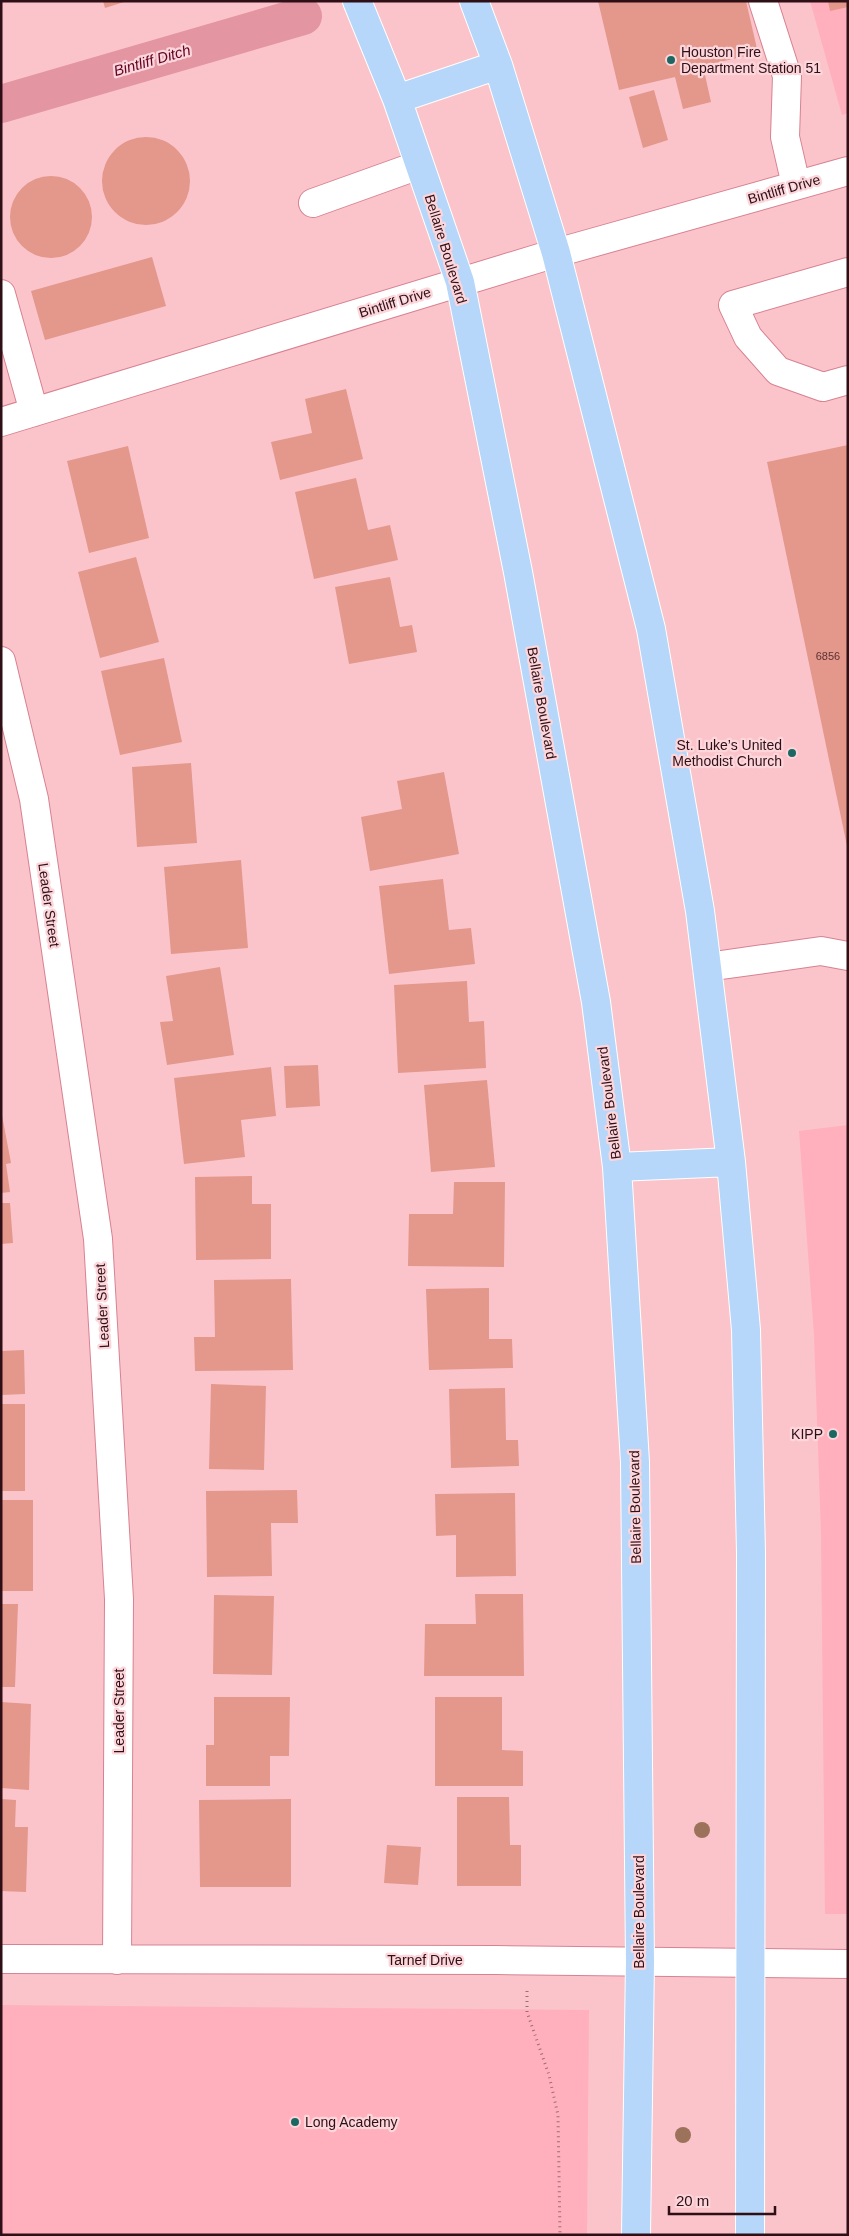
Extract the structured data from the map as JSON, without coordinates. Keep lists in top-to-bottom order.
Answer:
{
  "streets": {
    "main road": ["Bellaire Boulevard"],
    "street": ["Bintliff Drive", "Leader Street", "Tarnef Drive"]
  },
  "crossings": [
    ["Bintliff Drive", "Bellaire Boulevard"],
    ["Bellaire Boulevard", "Tarnef Drive"],
    ["Leader Street", "Tarnef Drive"]
  ],
  "water": ["Bintliff Ditch"],
  "places": [
    "Houston Fire Department Station 51",
    "St. Luke’s United Methodist Church",
    "KIPP",
    "Long Academy"
  ],
  "house_numbers": ["6856"],
  "scale_bar": "20 m"
}
